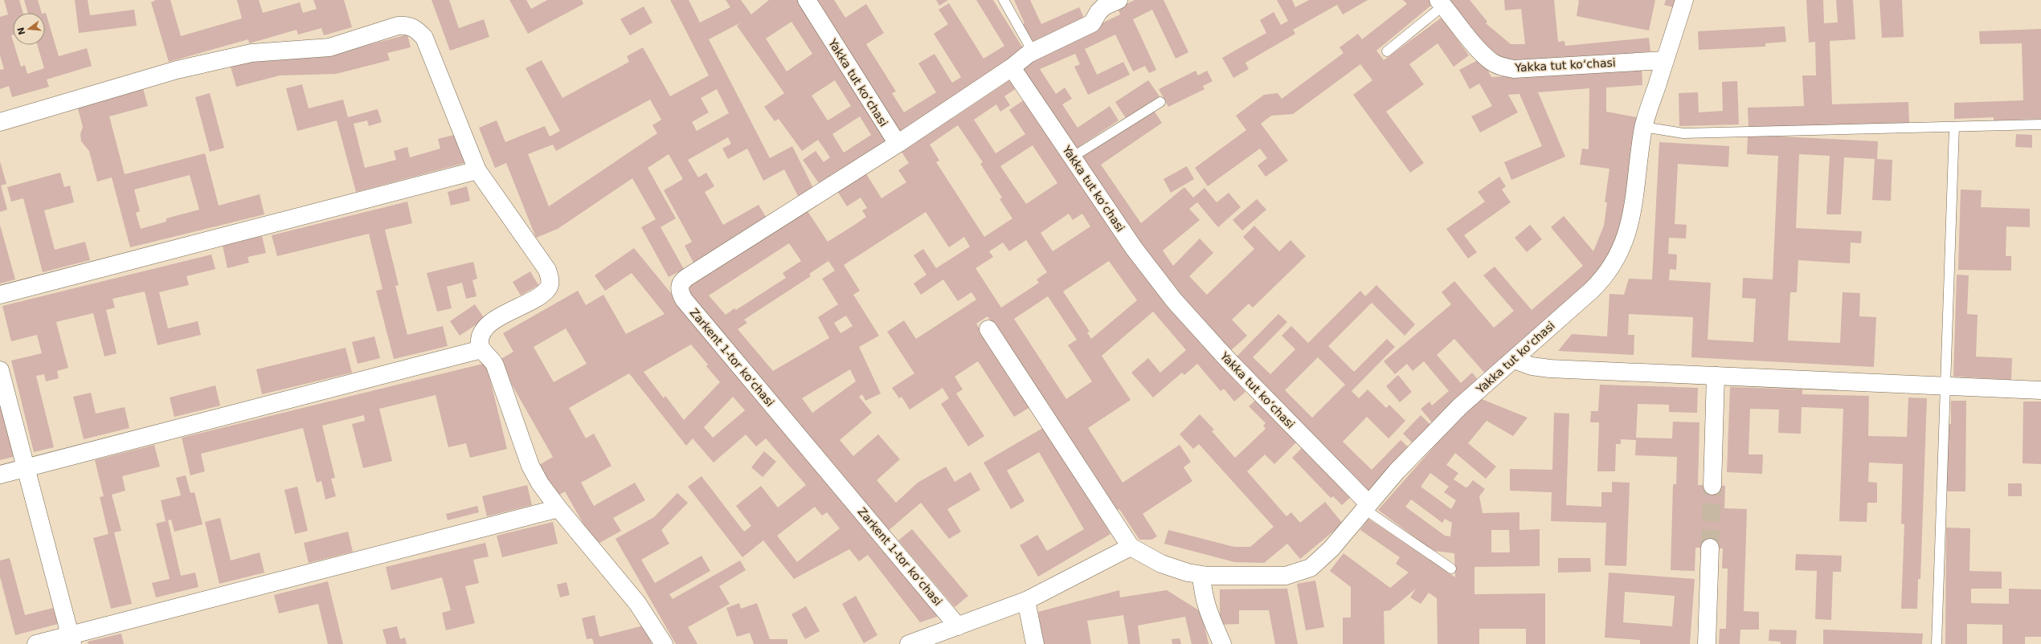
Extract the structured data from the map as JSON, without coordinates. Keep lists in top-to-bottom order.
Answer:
{
  "streets": {
    "street": ["Yakka tut koʻchasi", "Zarkent 1-tor koʻchasi"]
  },
  "crossings": [
    ["Yakka tut koʻchasi", "Zarkent 1-tor koʻchasi"]
  ],
  "north": "left"
}
